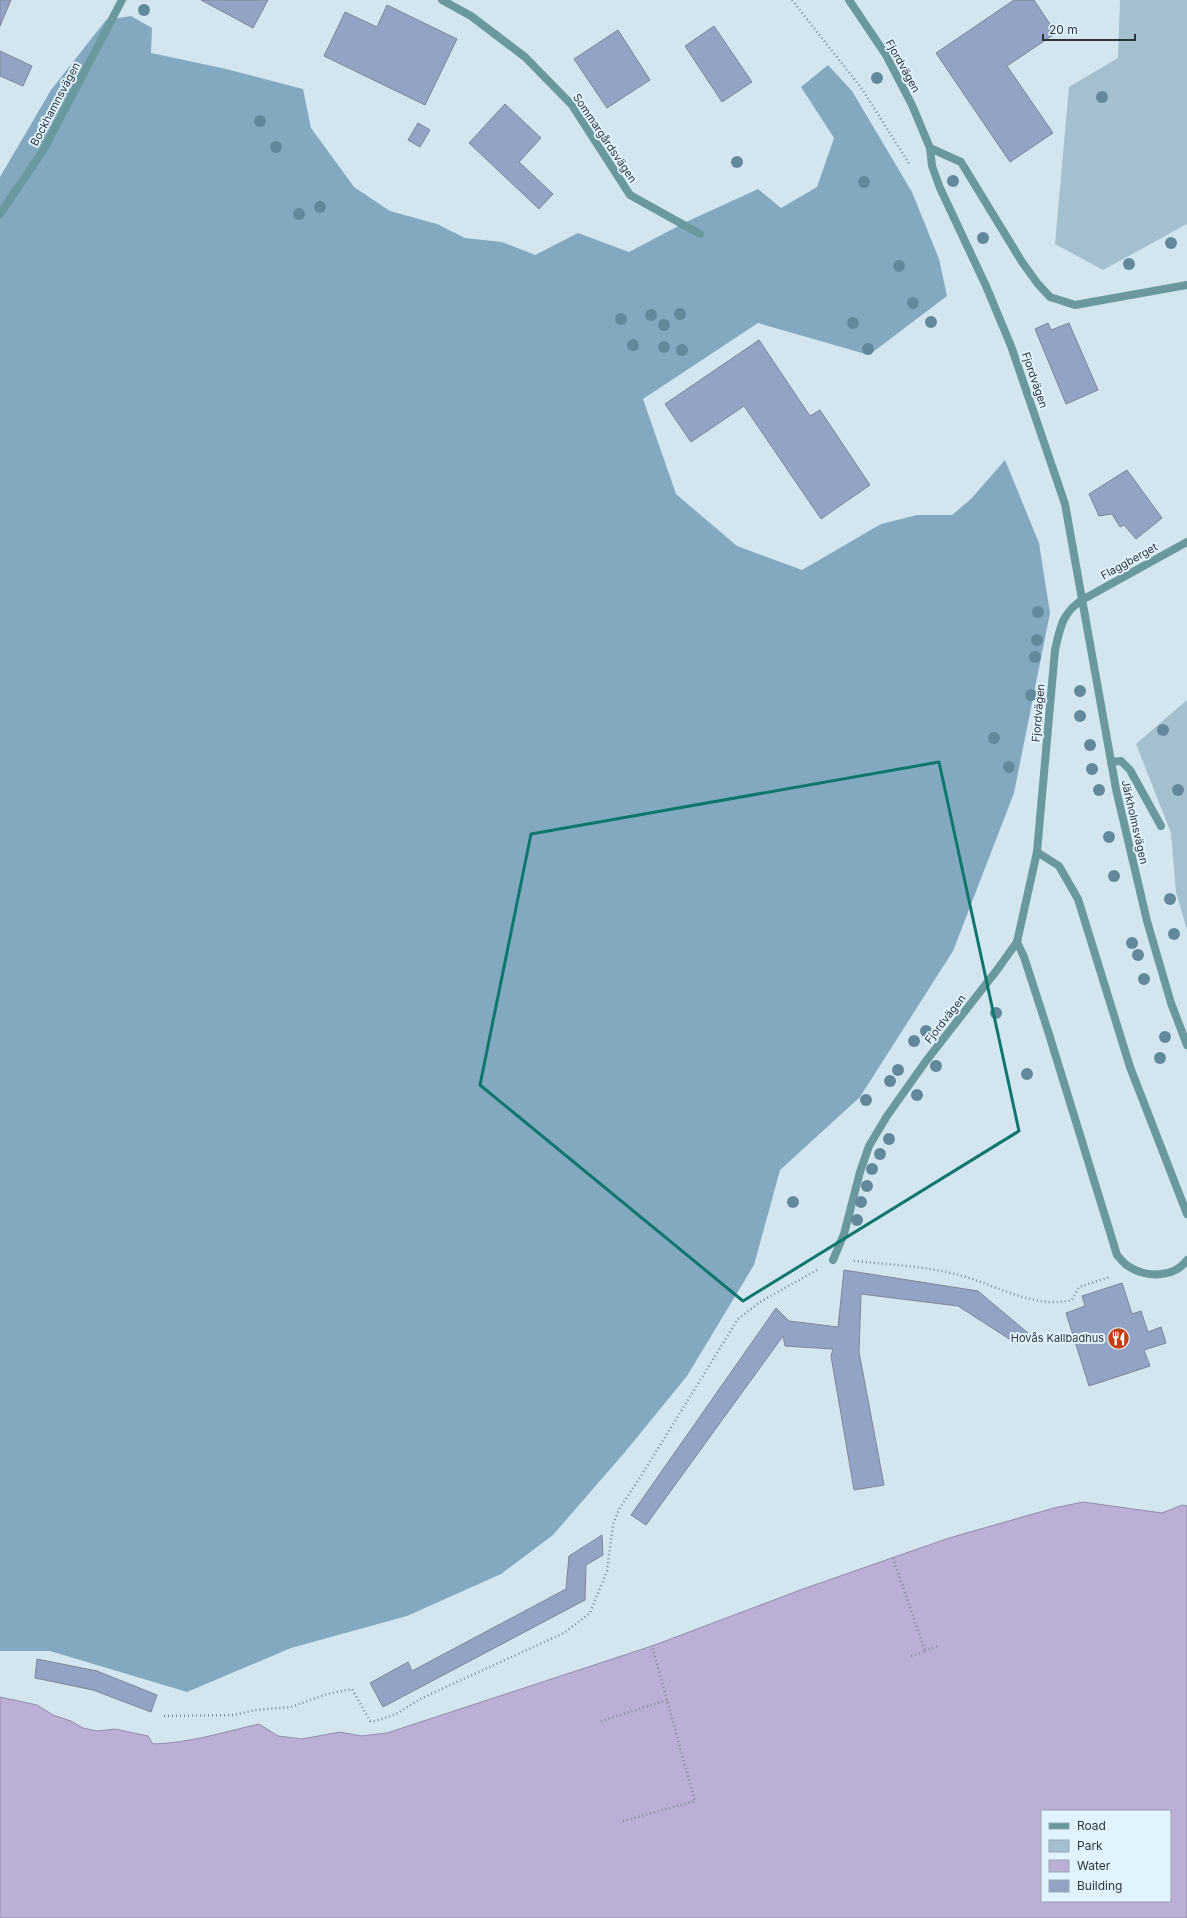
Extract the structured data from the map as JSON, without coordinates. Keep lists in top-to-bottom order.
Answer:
{
  "streets": {
    "street": [
      "Fjordvägen",
      "Bockhamnsvägen",
      "Sommargårdsvägen",
      "Flaggberget",
      "Järkholmsvägen"
    ]
  },
  "crossings": [
    ["Fjordvägen", "Flaggberget"],
    ["Fjordvägen", "Järkholmsvägen"],
    ["Flaggberget", "Järkholmsvägen"]
  ],
  "places": {
    "restaurant": ["Hovås Kallbadhus"]
  },
  "legend": [
    "Road",
    "Park",
    "Water",
    "Building"
  ],
  "scale_bar": "20 m"
}
